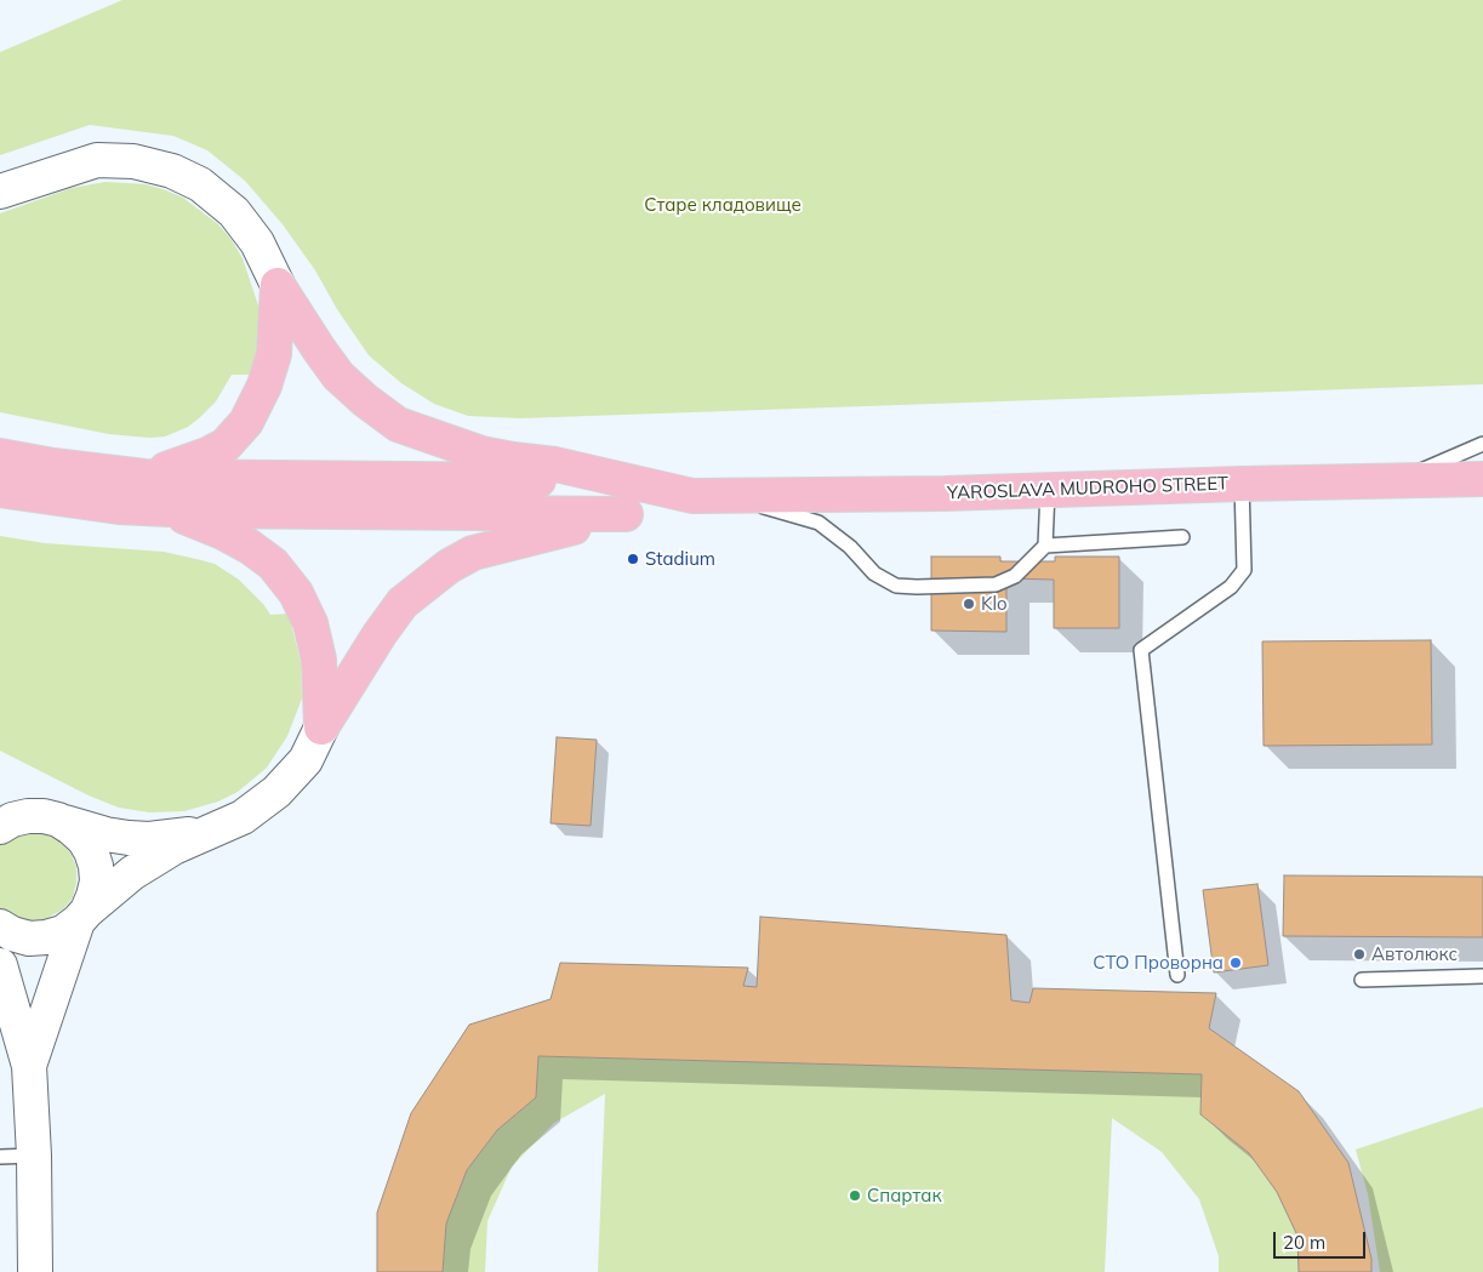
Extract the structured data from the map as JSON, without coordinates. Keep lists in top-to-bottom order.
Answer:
{
  "streets": {
    "main road": ["YAROSLAVA MUDROHO STREET"]
  },
  "parks": ["Старе кладовище"],
  "places": [
    "Stadium",
    "Klo",
    "Автолюкс",
    "СТО Проворна",
    "Спартак"
  ],
  "scale_bar": "20 m"
}
